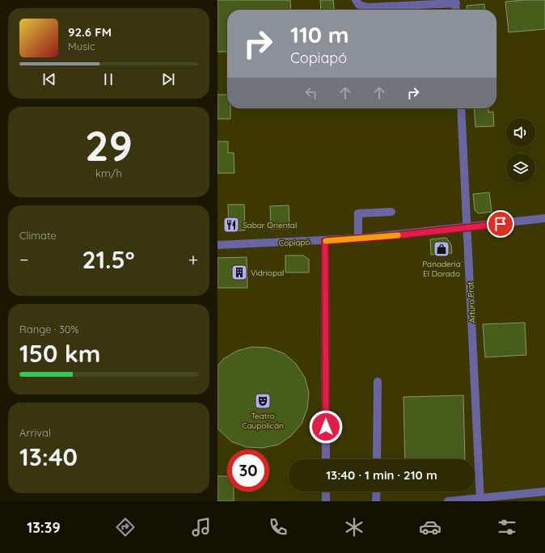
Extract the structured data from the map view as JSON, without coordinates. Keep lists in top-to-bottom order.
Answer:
{
  "streets": {
    "street": ["Copiapó", "Arturo Prat"]
  },
  "crossings": [
    ["Copiapó", "Arturo Prat"]
  ],
  "places": {
    "restaurant": ["Sabor Oriental"],
    "shop": ["Panaderia El Dorado"],
    "building": ["Vidriopal"],
    "theatre": ["Teatro Caupolicán"]
  },
  "page": {
    "turn": ["110 m", "Copiapó"],
    "song": ["92.6 FM", "Music"],
    "tile": [
      ["29", "km/h"],
      "Climate",
      ["Range · 30%", "150 km"],
      ["Arrival", "13:40"]
    ],
    "heat": ["−", "21.5°", "+"],
    "limit": "30",
    "trip": "13:40 · 1 min · 210 m",
    "tabs": "13:39"
  }
}
